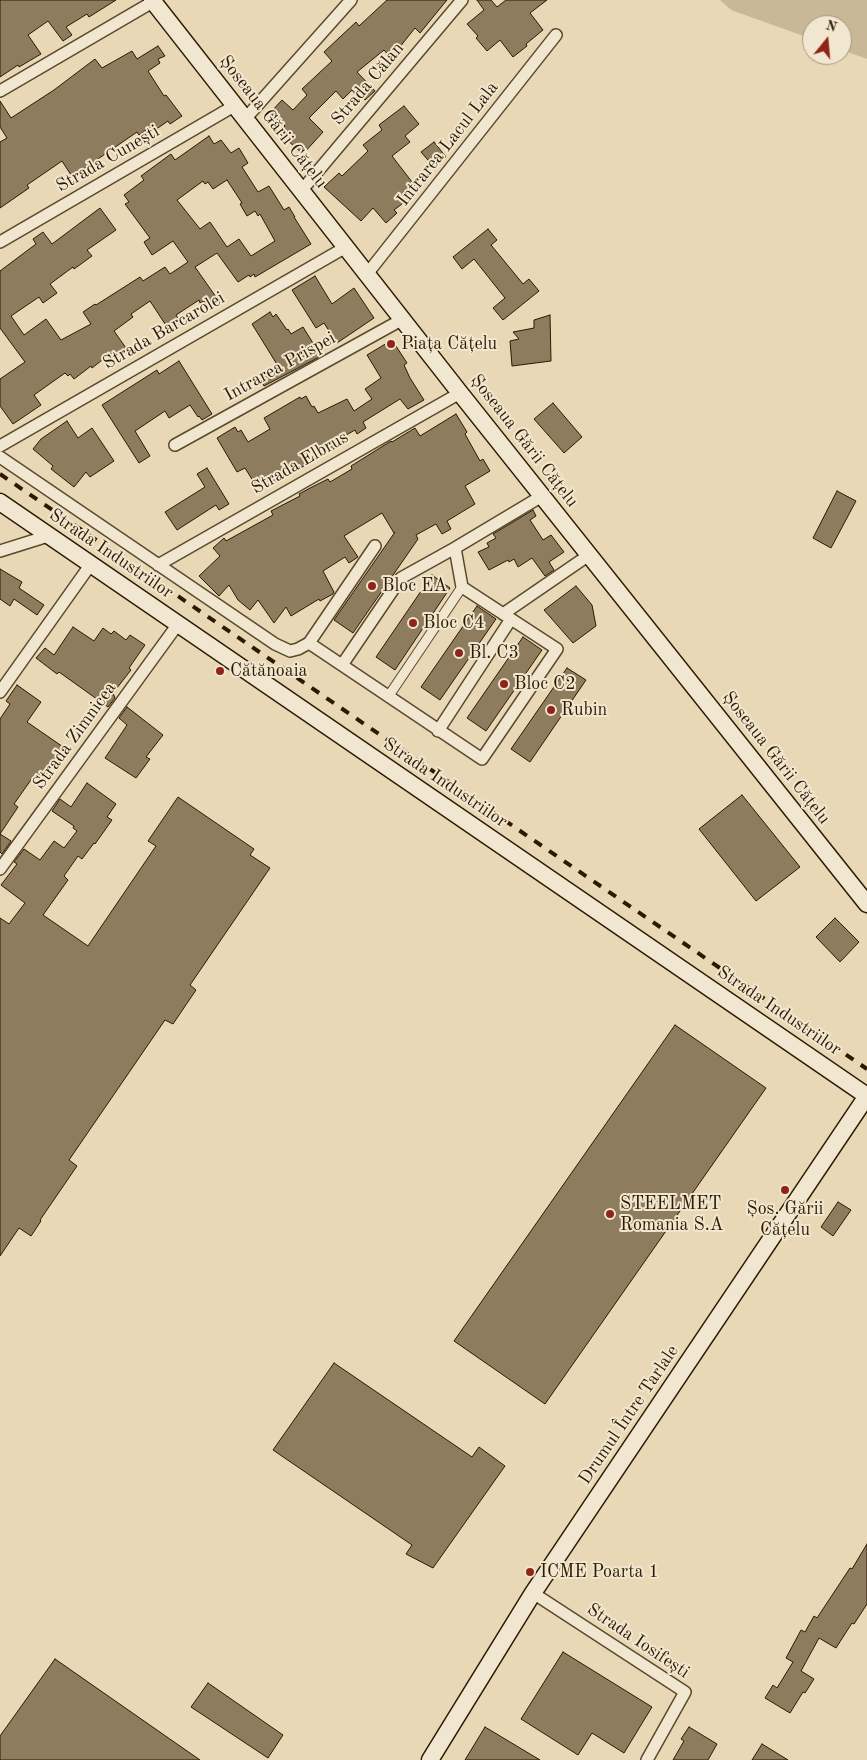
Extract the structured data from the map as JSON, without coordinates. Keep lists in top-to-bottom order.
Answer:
{
  "streets": {
    "main road": ["Șoseaua Gării Cățelu", "Strada Industriilor", "Drumul Între Tarlale"],
    "street": [
      "Strada Călan",
      "Intrarea Lacul Lala",
      "Strada Cunești",
      "Strada Barcarolei",
      "Intrarea Prispei",
      "Strada Elbrus",
      "Strada Zimnicea",
      "Strada Iosifești"
    ]
  },
  "crossings": [
    ["Strada Călan", "Șoseaua Gării Cățelu"],
    ["Șoseaua Gării Cățelu", "Intrarea Lacul Lala"],
    ["Șoseaua Gării Cățelu", "Strada Cunești"],
    ["Șoseaua Gării Cățelu", "Strada Barcarolei"],
    ["Șoseaua Gării Cățelu", "Intrarea Prispei"],
    ["Șoseaua Gării Cățelu", "Strada Elbrus"],
    ["Strada Industriilor", "Strada Zimnicea"],
    ["Strada Industriilor", "Drumul Între Tarlale"],
    ["Drumul Între Tarlale", "Strada Iosifești"]
  ],
  "places": [
    "Piața Cățelu",
    "Bloc EA",
    "Bloc C4",
    "Bl. C3",
    "Cătănoaia",
    "Bloc C2",
    "Rubin",
    "Șos. Gării Cățelu",
    "STEELMET Romania S.A",
    "ICME Poarta 1"
  ],
  "north": "top"
}
